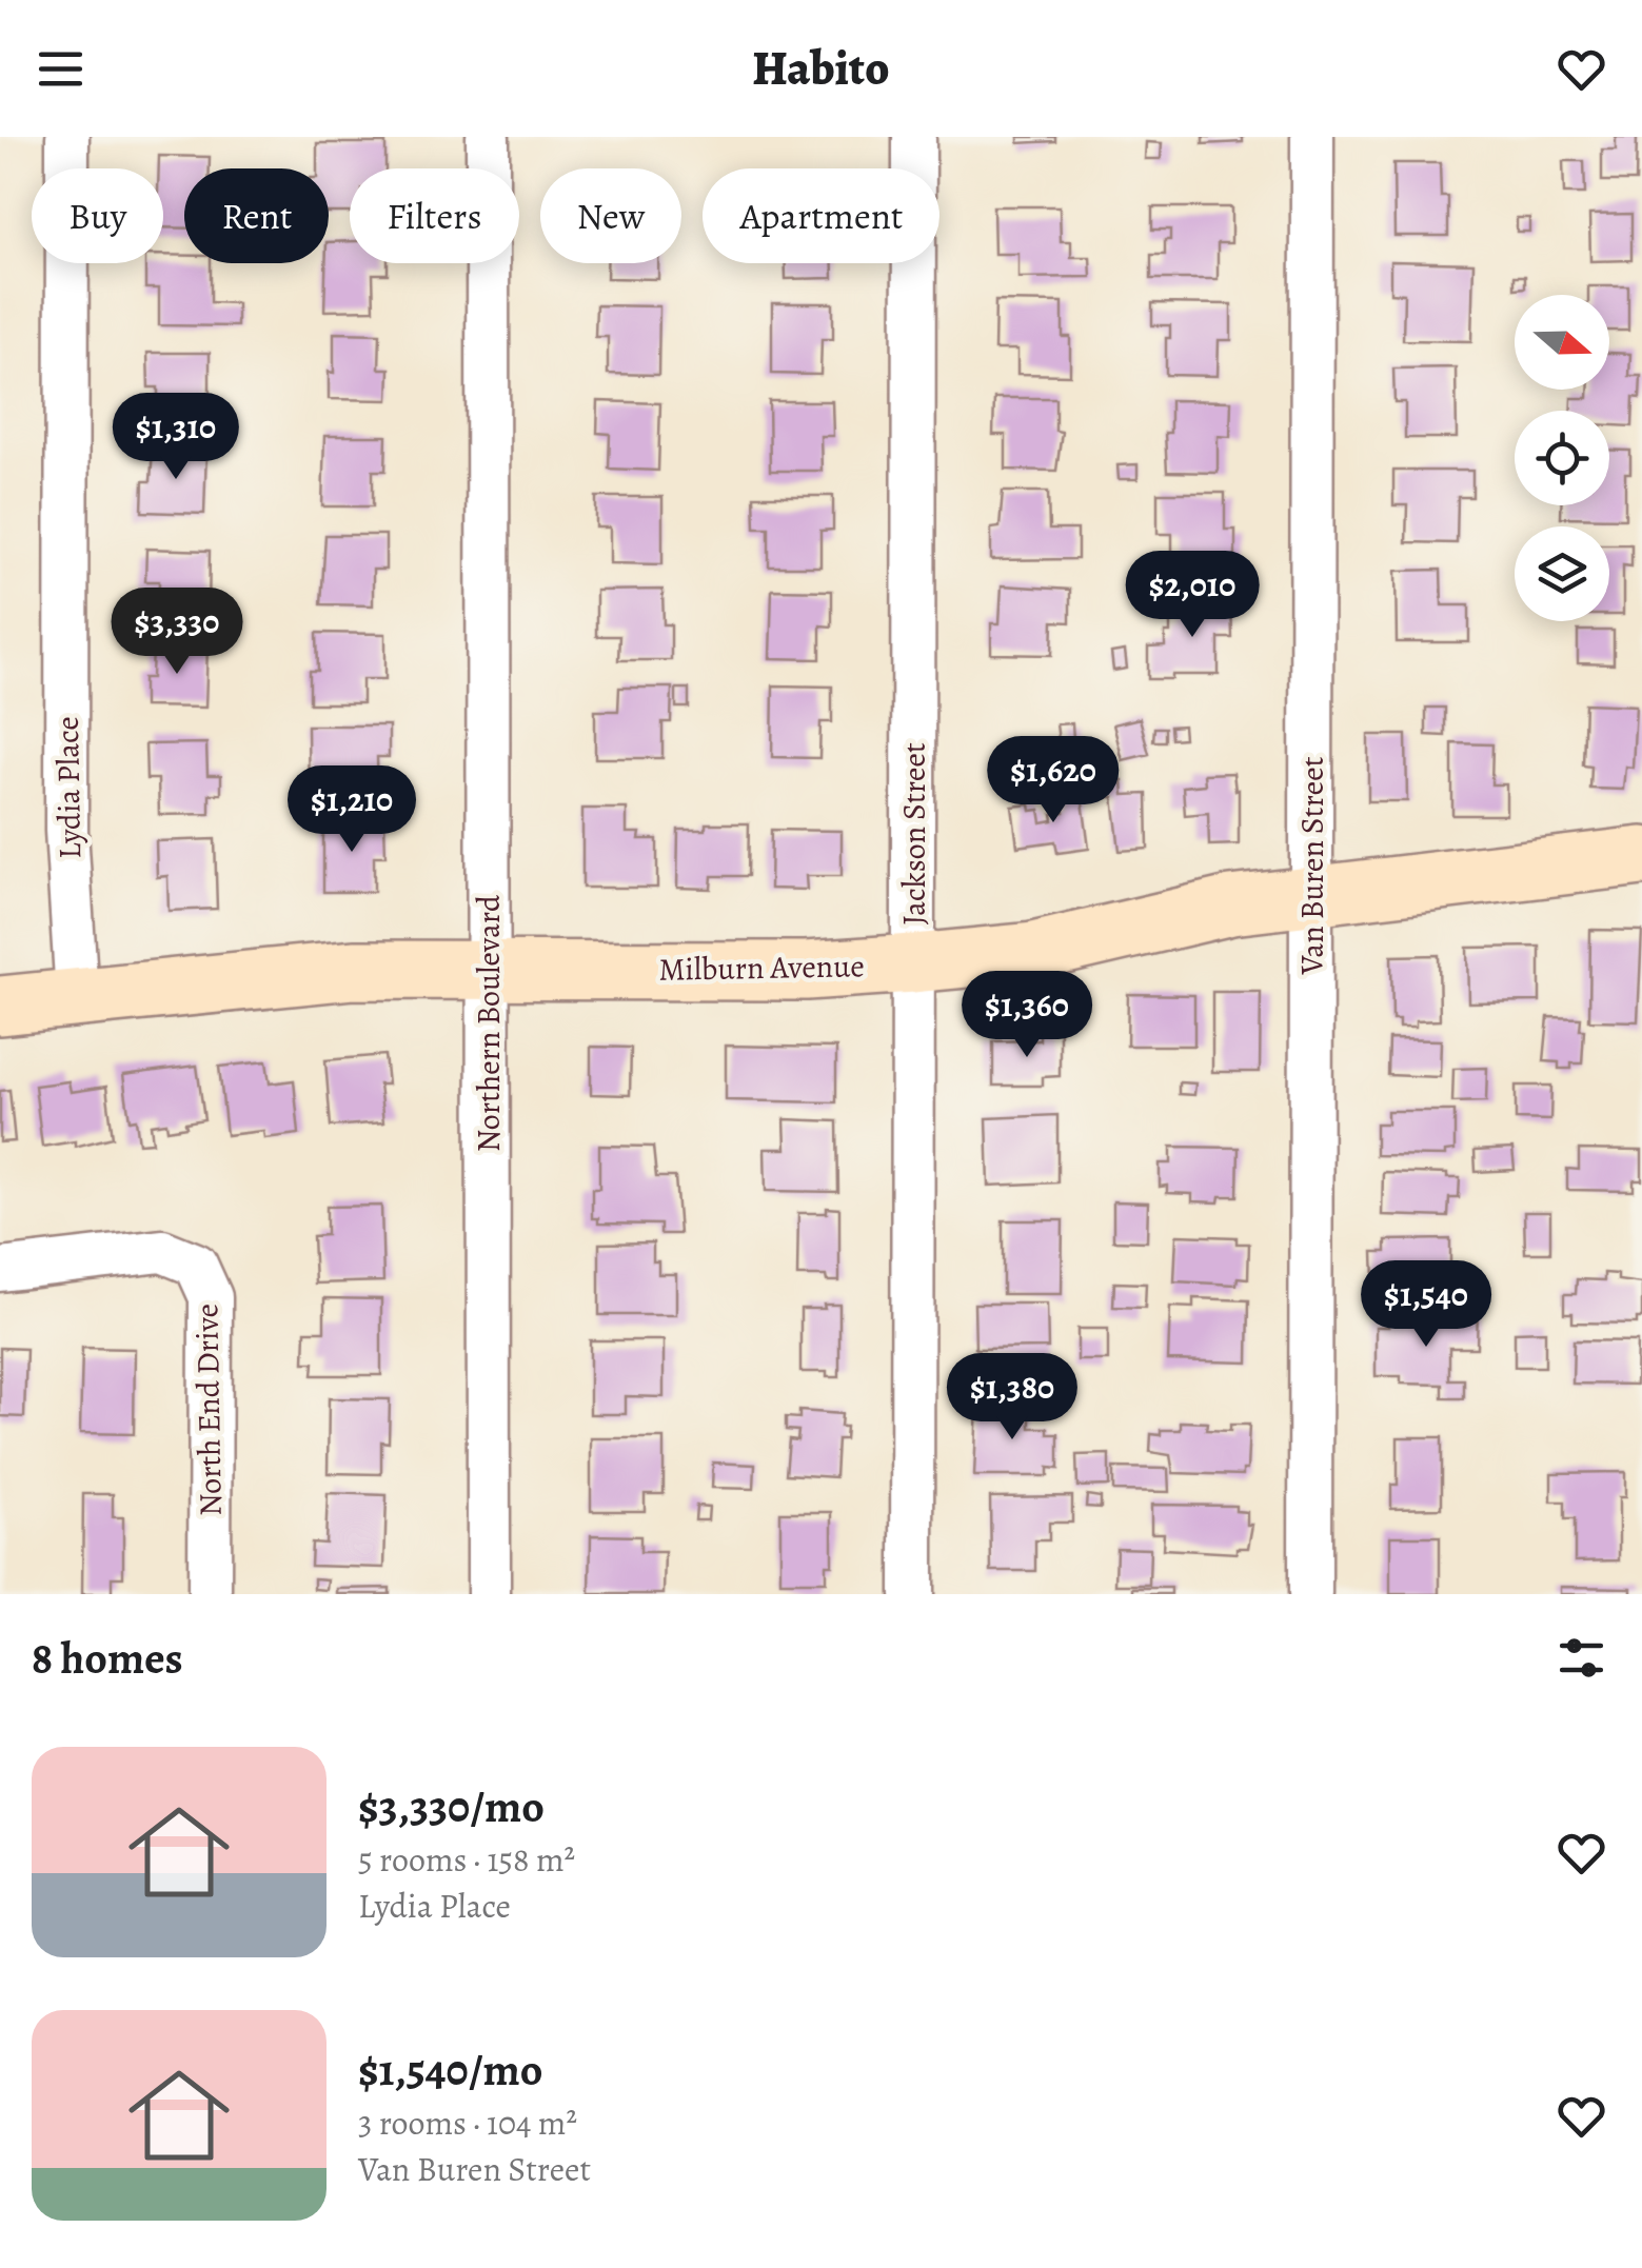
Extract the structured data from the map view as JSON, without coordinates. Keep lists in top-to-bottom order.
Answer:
{
  "streets": {
    "main road": ["Milburn Avenue"],
    "street": [
      "Lydia Place",
      "Jackson Street",
      "Van Buren Street",
      "Northern Boulevard",
      "North End Drive"
    ]
  },
  "crossings": [
    ["Lydia Place", "Milburn Avenue"],
    ["Jackson Street", "Milburn Avenue"],
    ["Van Buren Street", "Milburn Avenue"],
    ["Milburn Avenue", "Northern Boulevard"]
  ],
  "north": "right",
  "page": {
    "header": "Habito",
    "chip": [
      "Buy",
      "Rent",
      "Filters",
      "New",
      "Apartment"
    ],
    "price": [
      "$1,310",
      "$2,010",
      "$3,330",
      "$1,620",
      "$1,210",
      "$1,360",
      "$1,540",
      "$1,380"
    ],
    "heading": "8 homes",
    "list": [
      {
        "name": "$3,330/mo",
        "note": "5 rooms · 158 m² · Lydia Place"
      },
      {
        "name": "$1,540/mo",
        "note": "3 rooms · 104 m² · Van Buren Street"
      }
    ]
  }
}
